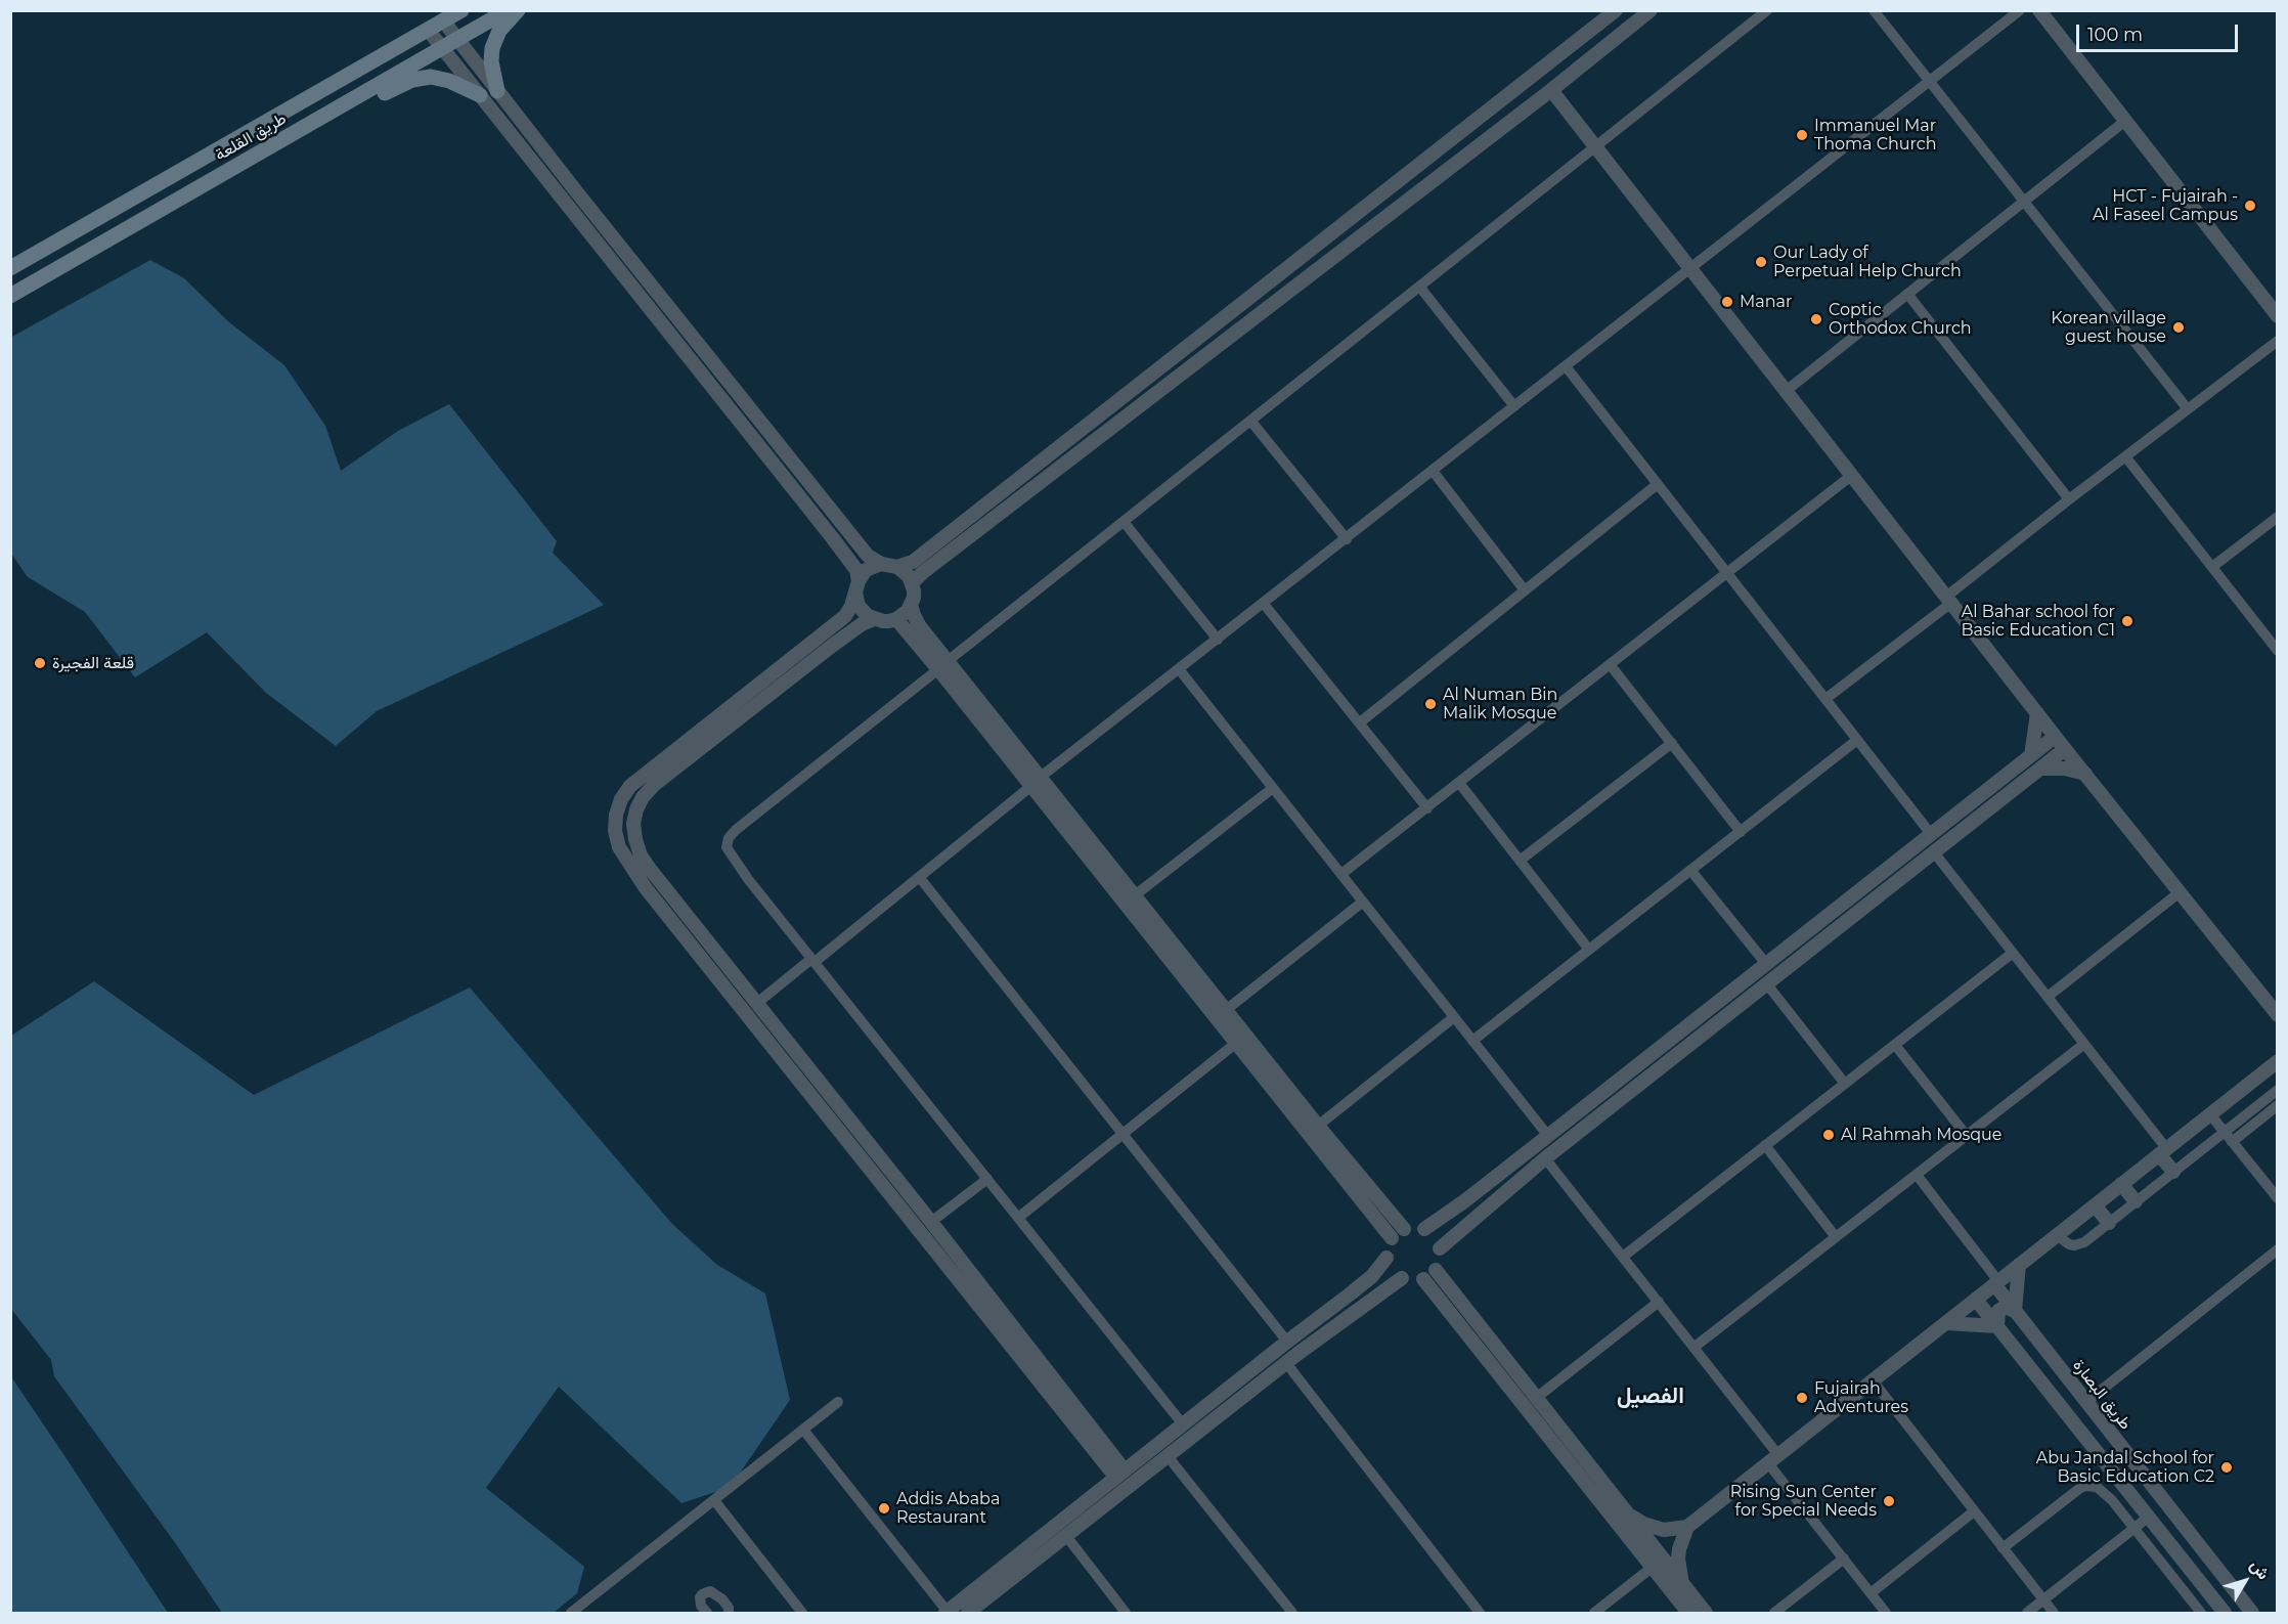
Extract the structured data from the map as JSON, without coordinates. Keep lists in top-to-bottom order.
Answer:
{
  "streets": {
    "main road": ["طريق القلعة"],
    "street": ["طريق البصارة"]
  },
  "districts": ["الفصيل"],
  "places": [
    "Immanuel Mar Thoma Church",
    "HCT - Fujairah - Al Faseel Campus",
    "Our Lady of Perpetual Help Church",
    "Manar",
    "Coptic Orthodox Church",
    "Korean village guest house",
    "Al Bahar school for Basic Education C1",
    "قلعة الفجيرة",
    "Al Numan Bin Malik Mosque",
    "Al Rahmah Mosque",
    "Fujairah Adventures",
    "Abu Jandal School for Basic Education C2",
    "Rising Sun Center for Special Needs",
    "Addis Ababa Restaurant"
  ],
  "scale_bar": "100 m",
  "north": "top right"
}
